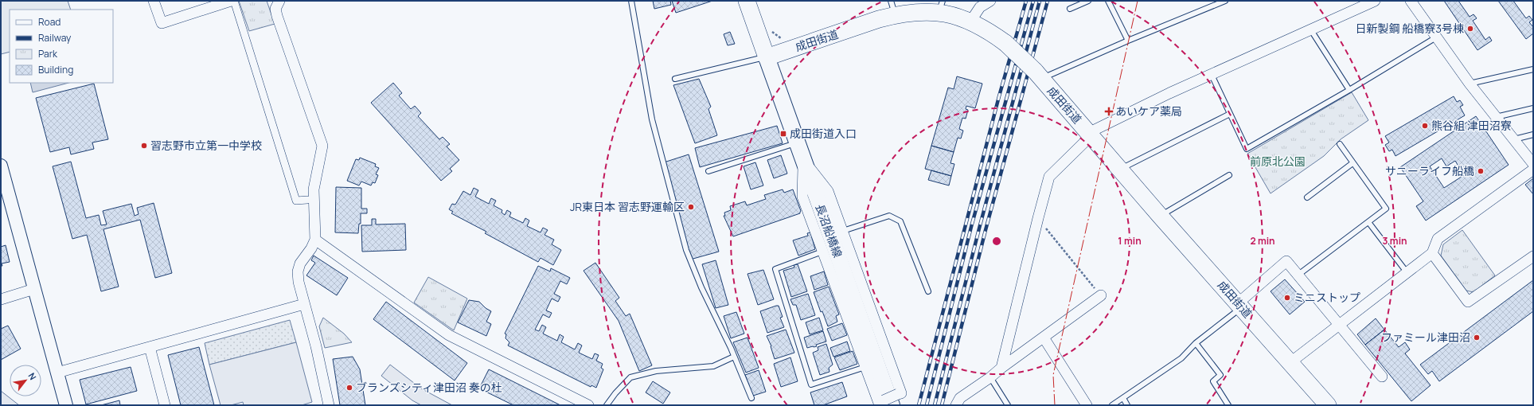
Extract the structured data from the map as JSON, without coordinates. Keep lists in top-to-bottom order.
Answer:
{
  "streets": {
    "highway": ["成田街道"],
    "main road": ["長沼船橋線"]
  },
  "crossings": [
    ["成田街道", "長沼船橋線"]
  ],
  "parks": ["前原北公園"],
  "places": {
    "other": [
      "日新製鋼 船橋寮3号棟",
      "熊谷組 津田沼寮",
      "習志野市立第一中学校",
      "サニーライフ船橋",
      "JR東日本 習志野運輸区",
      "ミニストップ",
      "ファミール津田沼",
      "ブランズシティ津田沼 奏の杜"
    ],
    "health": ["あいケア薬局"],
    "transit": ["成田街道入口"]
  },
  "legend": [
    "Road",
    "Railway",
    "Park",
    "Building"
  ],
  "north": "top right",
  "rings": ["1 min", "2 min", "3 min"]
}
